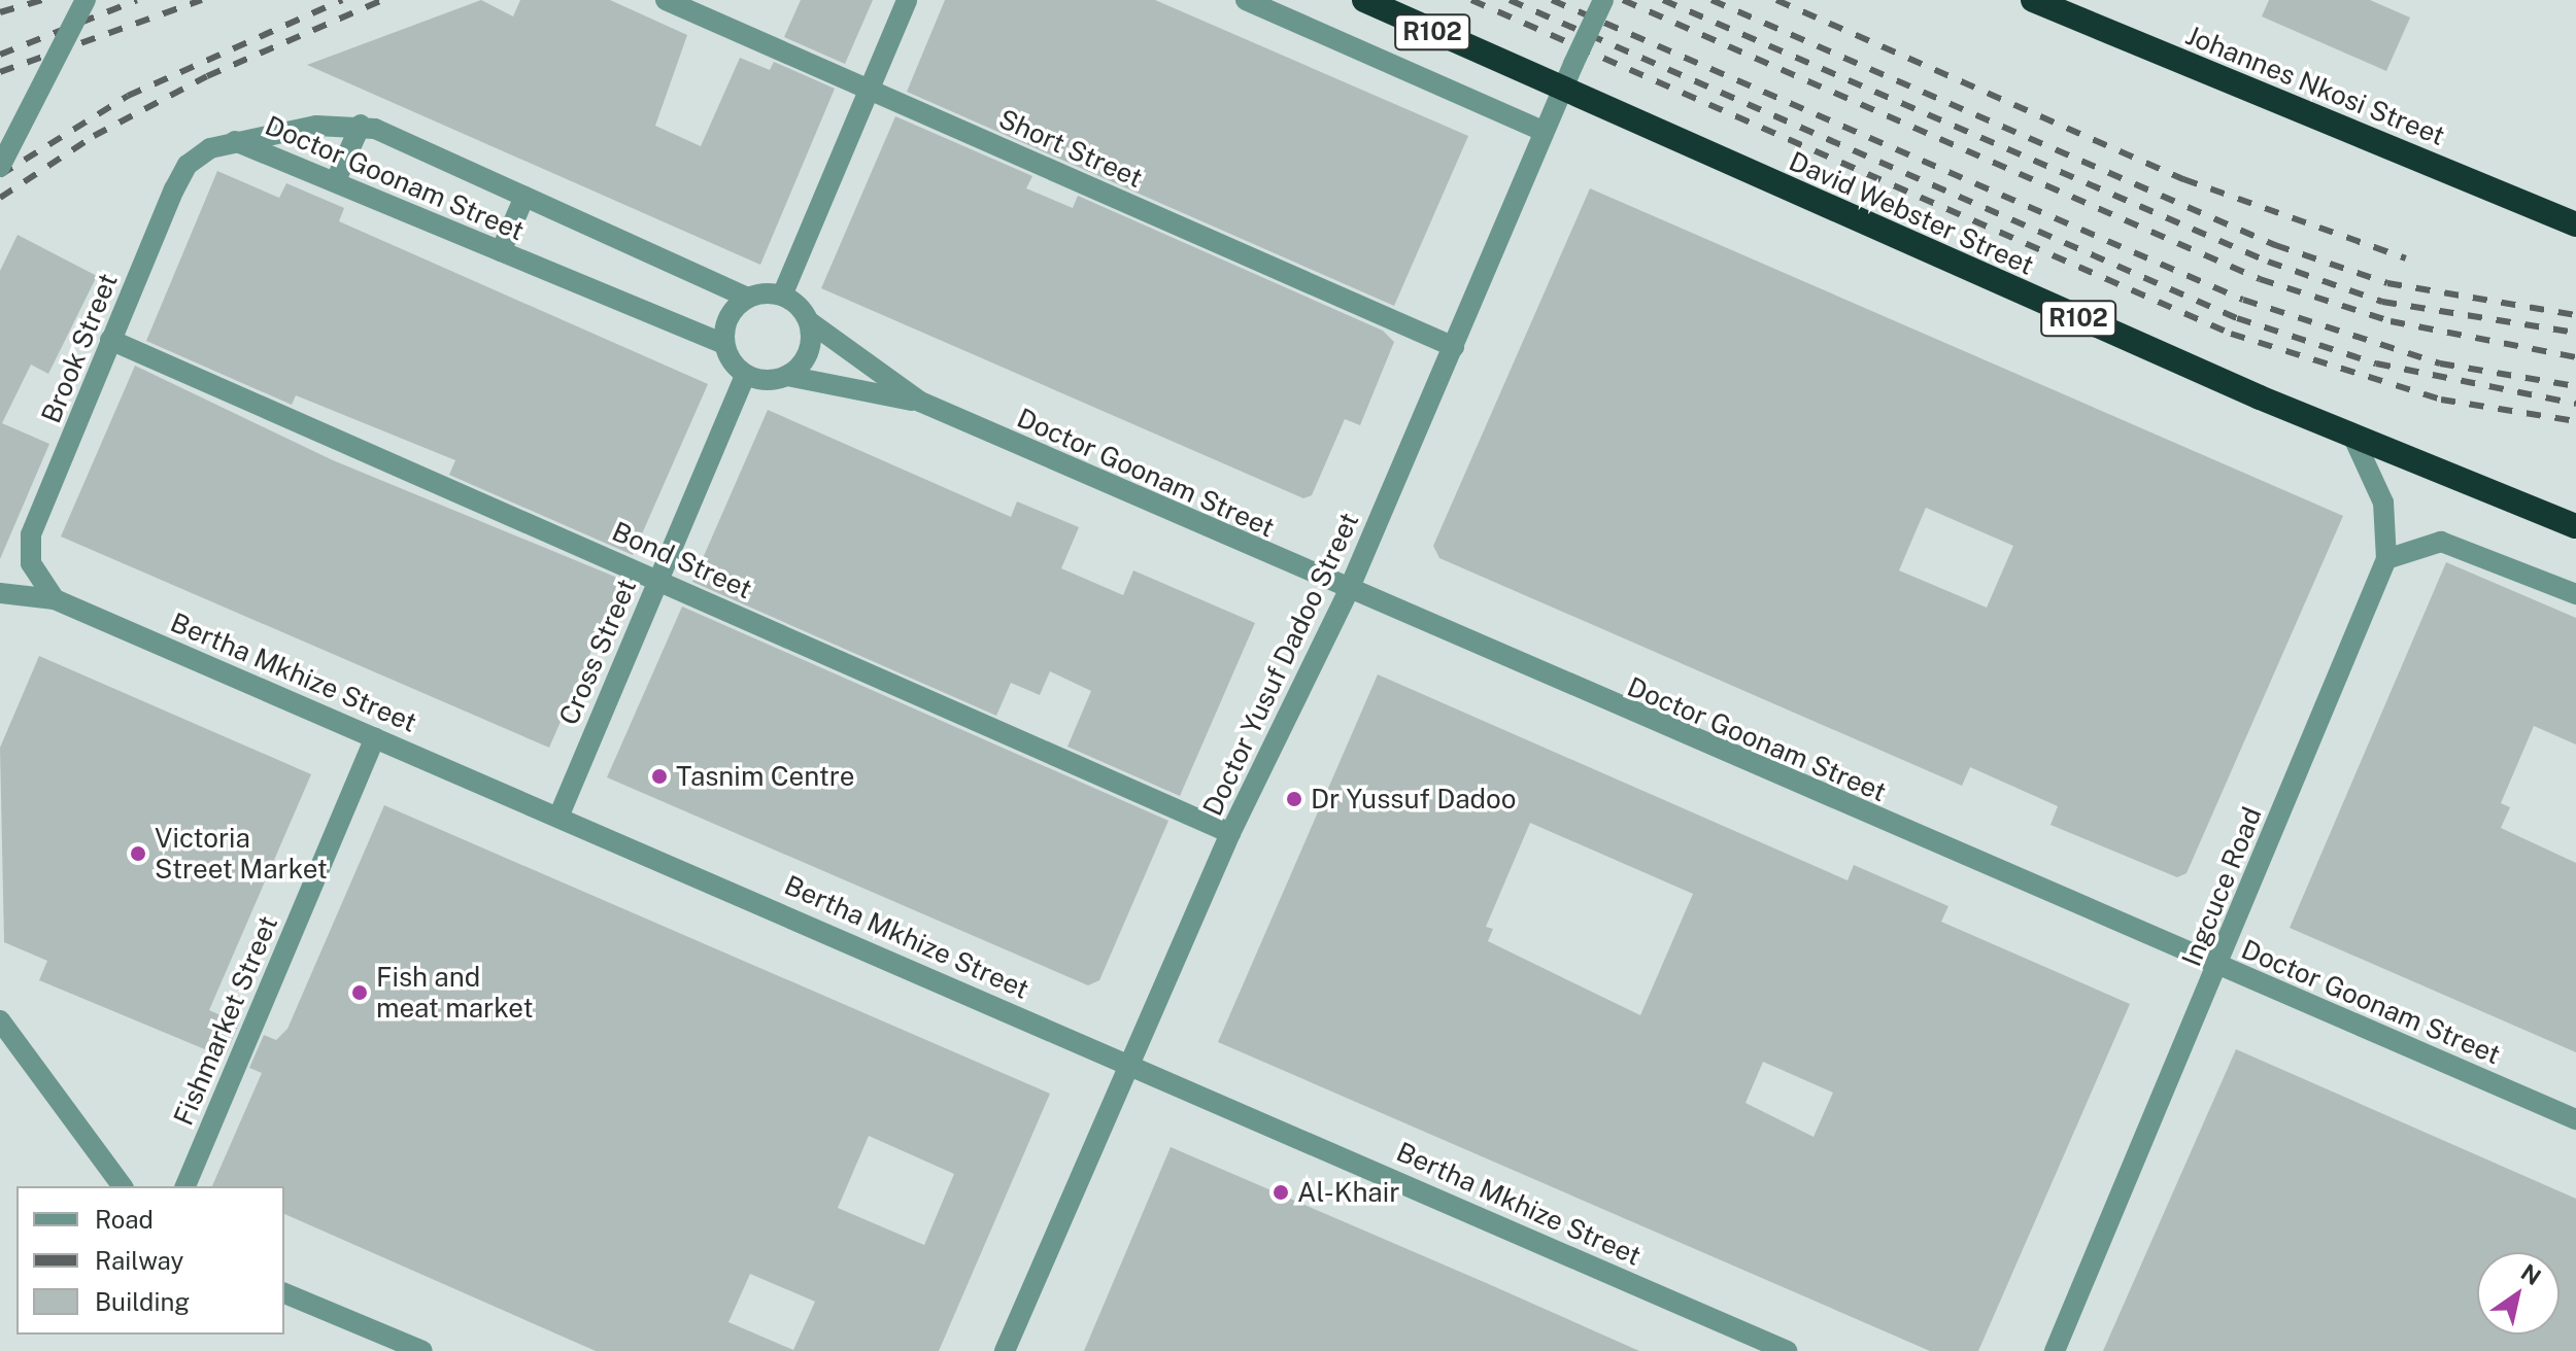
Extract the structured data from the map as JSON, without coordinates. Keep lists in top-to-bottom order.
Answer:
{
  "streets": {
    "highway": ["R102", "Johannes Nkosi Street", "David Webster Street"],
    "street": [
      "Short Street",
      "Doctor Goonam Street",
      "Brook Street",
      "Bond Street",
      "Cross Street",
      "Doctor Yusuf Dadoo Street",
      "Bertha Mkhize Street",
      "Ingcuce Road",
      "Fishmarket Street"
    ]
  },
  "crossings": [
    ["Short Street", "Doctor Yusuf Dadoo Street"],
    ["Doctor Goonam Street", "Brook Street"],
    ["Doctor Goonam Street", "Cross Street"],
    ["Doctor Goonam Street", "Doctor Yusuf Dadoo Street"],
    ["Doctor Goonam Street", "Ingcuce Road"],
    ["David Webster Street", "Doctor Yusuf Dadoo Street"],
    ["David Webster Street", "Ingcuce Road"],
    ["Brook Street", "Bond Street"],
    ["Brook Street", "Bertha Mkhize Street"],
    ["Bond Street", "Cross Street"],
    ["Bond Street", "Doctor Yusuf Dadoo Street"],
    ["Cross Street", "Bertha Mkhize Street"],
    ["Doctor Yusuf Dadoo Street", "Bertha Mkhize Street"],
    ["Bertha Mkhize Street", "Fishmarket Street"]
  ],
  "places": [
    "Tasnim Centre",
    "Dr Yussuf Dadoo",
    "Victoria Street Market",
    "Fish and meat market",
    "Al-Khair"
  ],
  "legend": ["Road", "Railway", "Building"],
  "north": "top right"
}
